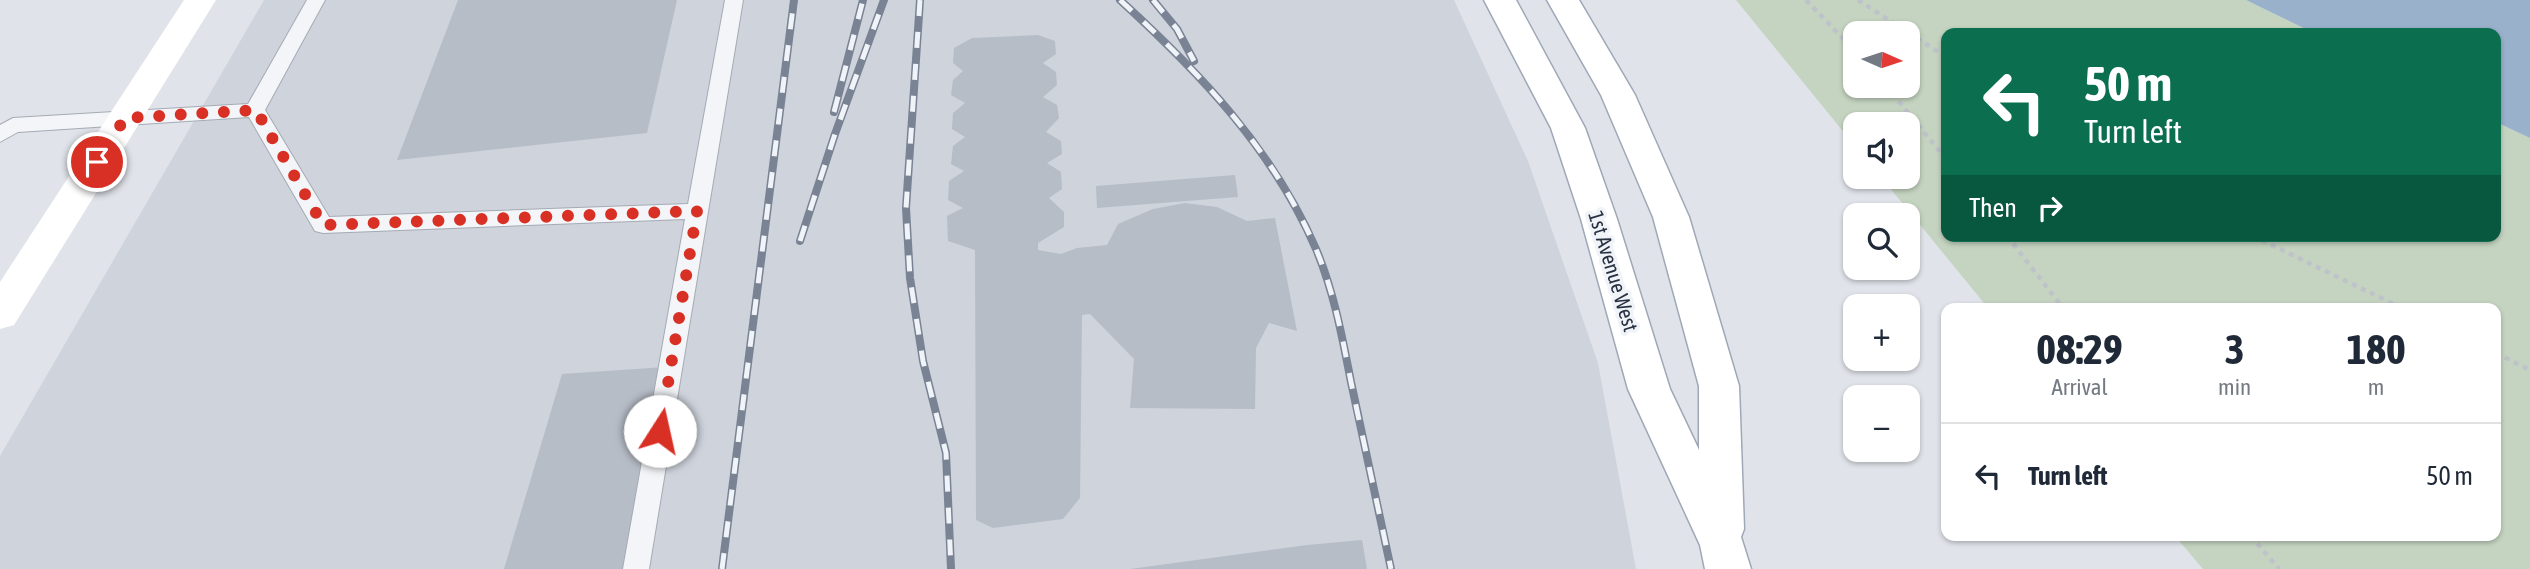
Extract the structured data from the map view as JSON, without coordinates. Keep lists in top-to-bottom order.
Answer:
{
  "streets": {
    "main road": ["1st Avenue West"]
  },
  "north": "right",
  "page": {
    "map_buttons": ["+", "−"],
    "turn": ["50 m", "Turn left"],
    "then": "Then",
    "eta": [
      "08:29",
      "Arrival",
      "3",
      "min",
      "180",
      "m"
    ],
    "list": [
      {
        "name": "Turn left",
        "value": "50 m"
      }
    ]
  }
}
